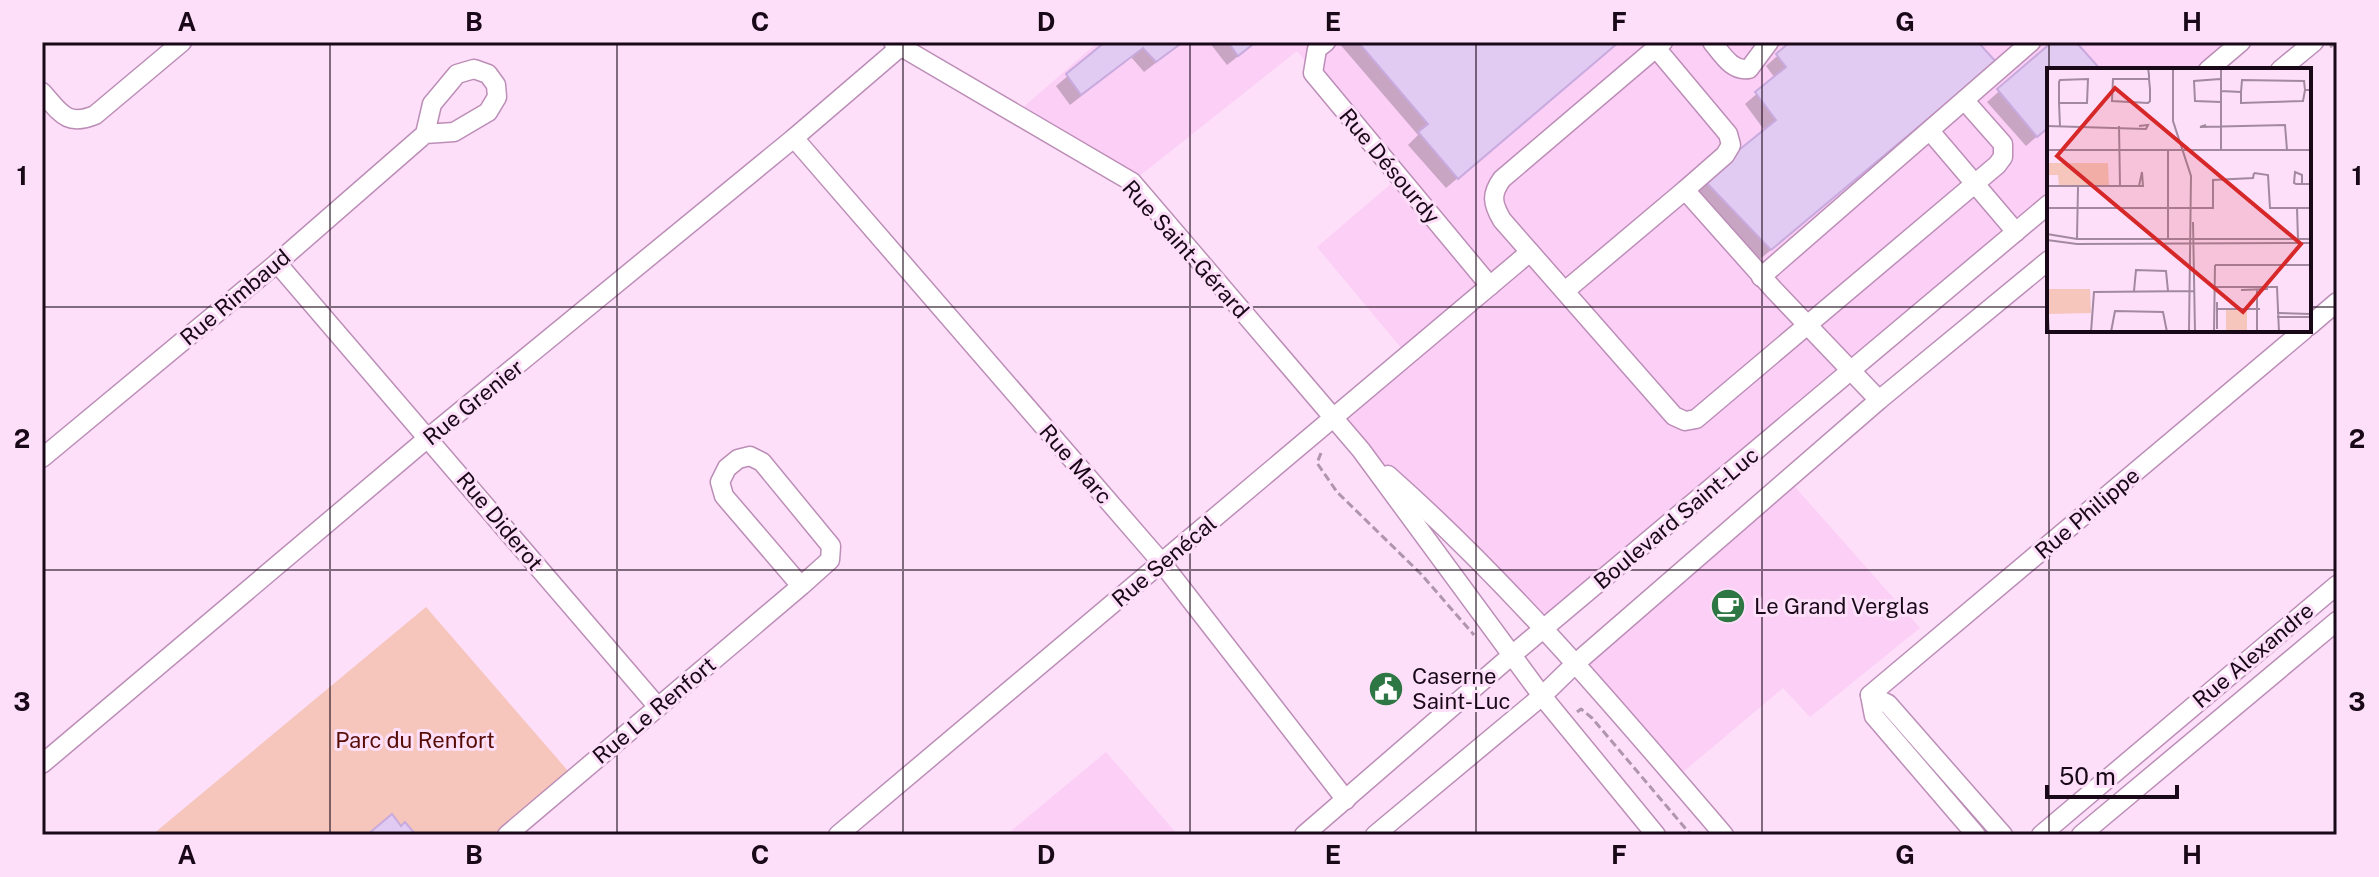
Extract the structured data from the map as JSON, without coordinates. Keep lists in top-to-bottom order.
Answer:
{
  "streets": {
    "street": [
      "Rue Désourdy",
      "Rue Saint-Gérard",
      "Rue Rimbaud",
      "Rue Grenier",
      "Rue Marc",
      "Rue Philippe",
      "Boulevard Saint-Luc",
      "Rue Diderot",
      "Rue Senécal",
      "Rue Alexandre",
      "Rue Le Renfort"
    ]
  },
  "crossings": [
    ["Rue Désourdy", "Rue Senécal"],
    ["Rue Saint-Gérard", "Rue Grenier"],
    ["Rue Saint-Gérard", "Boulevard Saint-Luc"],
    ["Rue Saint-Gérard", "Rue Senécal"],
    ["Rue Rimbaud", "Rue Diderot"],
    ["Rue Grenier", "Rue Marc"],
    ["Rue Grenier", "Rue Diderot"],
    ["Rue Marc", "Boulevard Saint-Luc"],
    ["Rue Marc", "Rue Senécal"],
    ["Rue Diderot", "Rue Le Renfort"]
  ],
  "parks": ["Parc du Renfort"],
  "places": {
    "cafe": ["Le Grand Verglas"],
    "public building": ["Caserne Saint-Luc"]
  },
  "scale_bar": "50 m",
  "grid": {
    "columns": [
      "A",
      "B",
      "C",
      "D",
      "E",
      "F",
      "G",
      "H"
    ],
    "rows": ["1", "2", "3"]
  }
}
